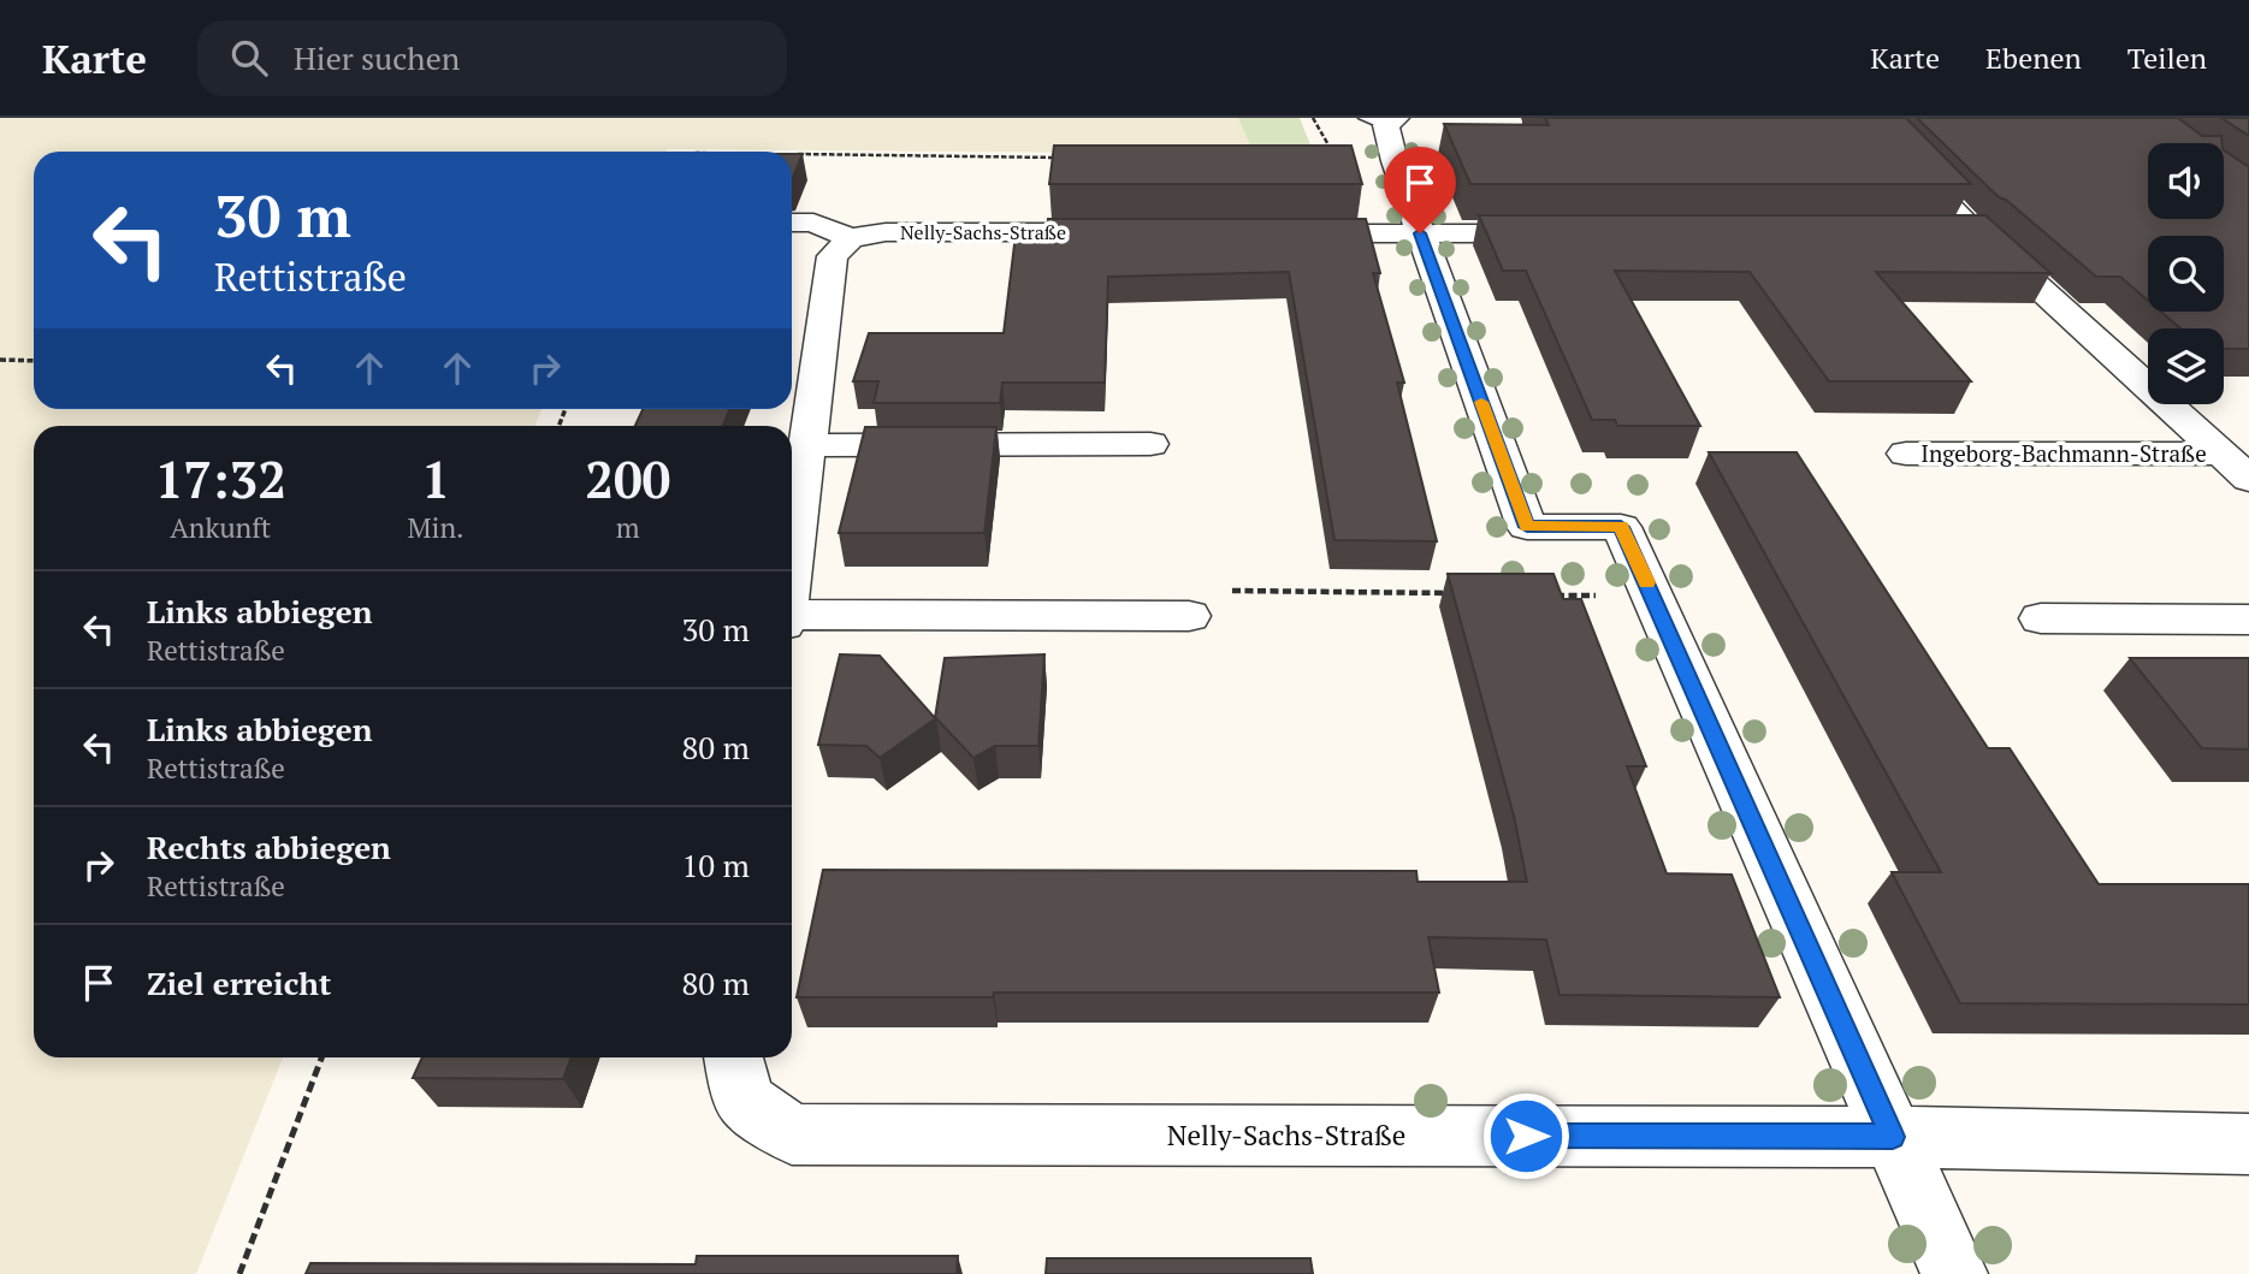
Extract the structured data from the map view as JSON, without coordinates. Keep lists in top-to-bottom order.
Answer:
{
  "streets": {
    "street": ["Nelly-Sachs-Straße", "Ingeborg-Bachmann-Straße"]
  },
  "page": {
    "header": "Karte",
    "search": "Hier suchen",
    "nav": ["Karte", "Ebenen", "Teilen"],
    "turn": ["30 m", "Rettistraße"],
    "eta": [
      "17:32",
      "Ankunft",
      "1",
      "Min.",
      "200",
      "m"
    ],
    "list": [
      {
        "name": "Links abbiegen",
        "note": "Rettistraße",
        "value": "30 m"
      },
      {
        "name": "Links abbiegen",
        "note": "Rettistraße",
        "value": "80 m"
      },
      {
        "name": "Rechts abbiegen",
        "note": "Rettistraße",
        "value": "10 m"
      },
      {
        "name": "Ziel erreicht",
        "value": "80 m"
      }
    ]
  }
}
